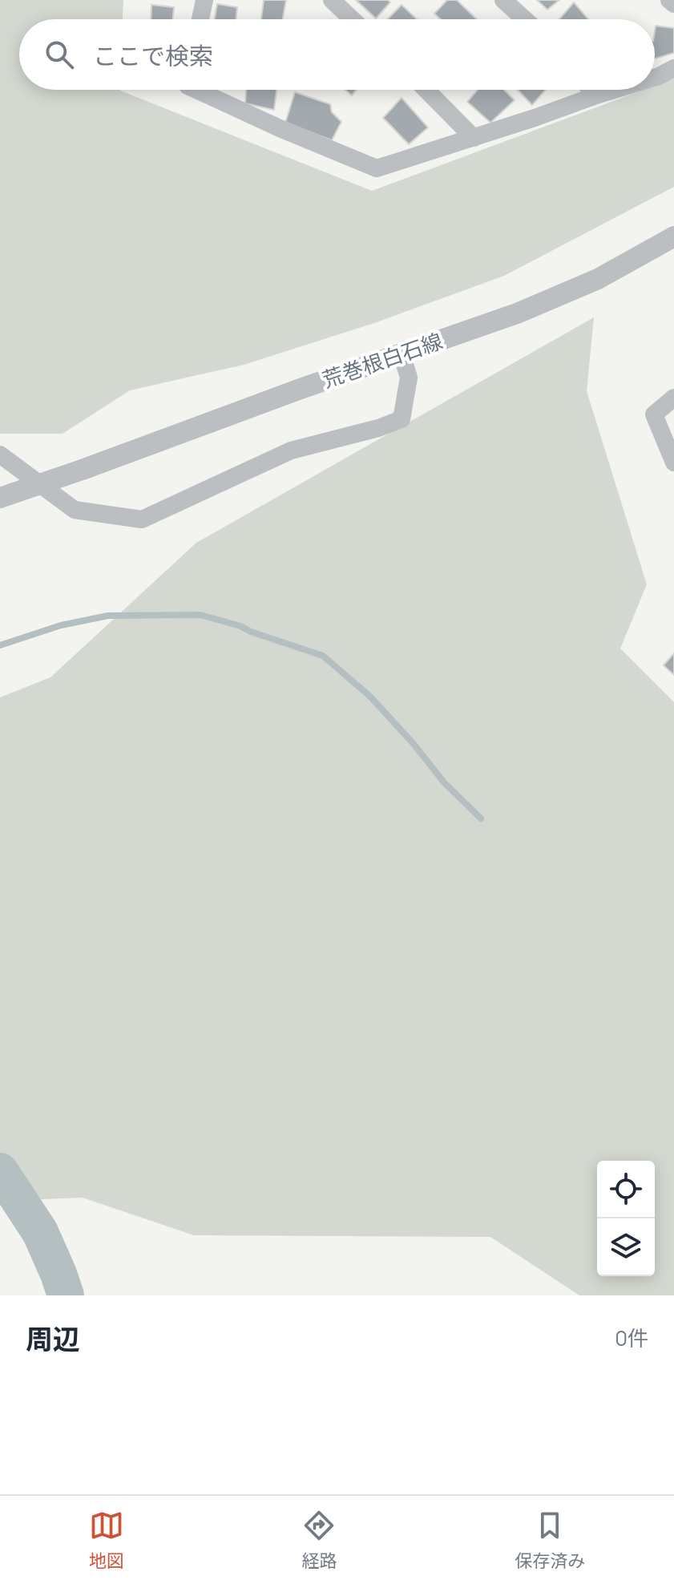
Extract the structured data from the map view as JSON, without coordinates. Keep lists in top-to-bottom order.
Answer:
{
  "streets": {
    "street": ["荒巻根白石線"]
  },
  "page": {
    "search": "ここで検索",
    "heading": ["周辺", "0件"],
    "nav": ["地図", "経路", "保存済み"]
  }
}
